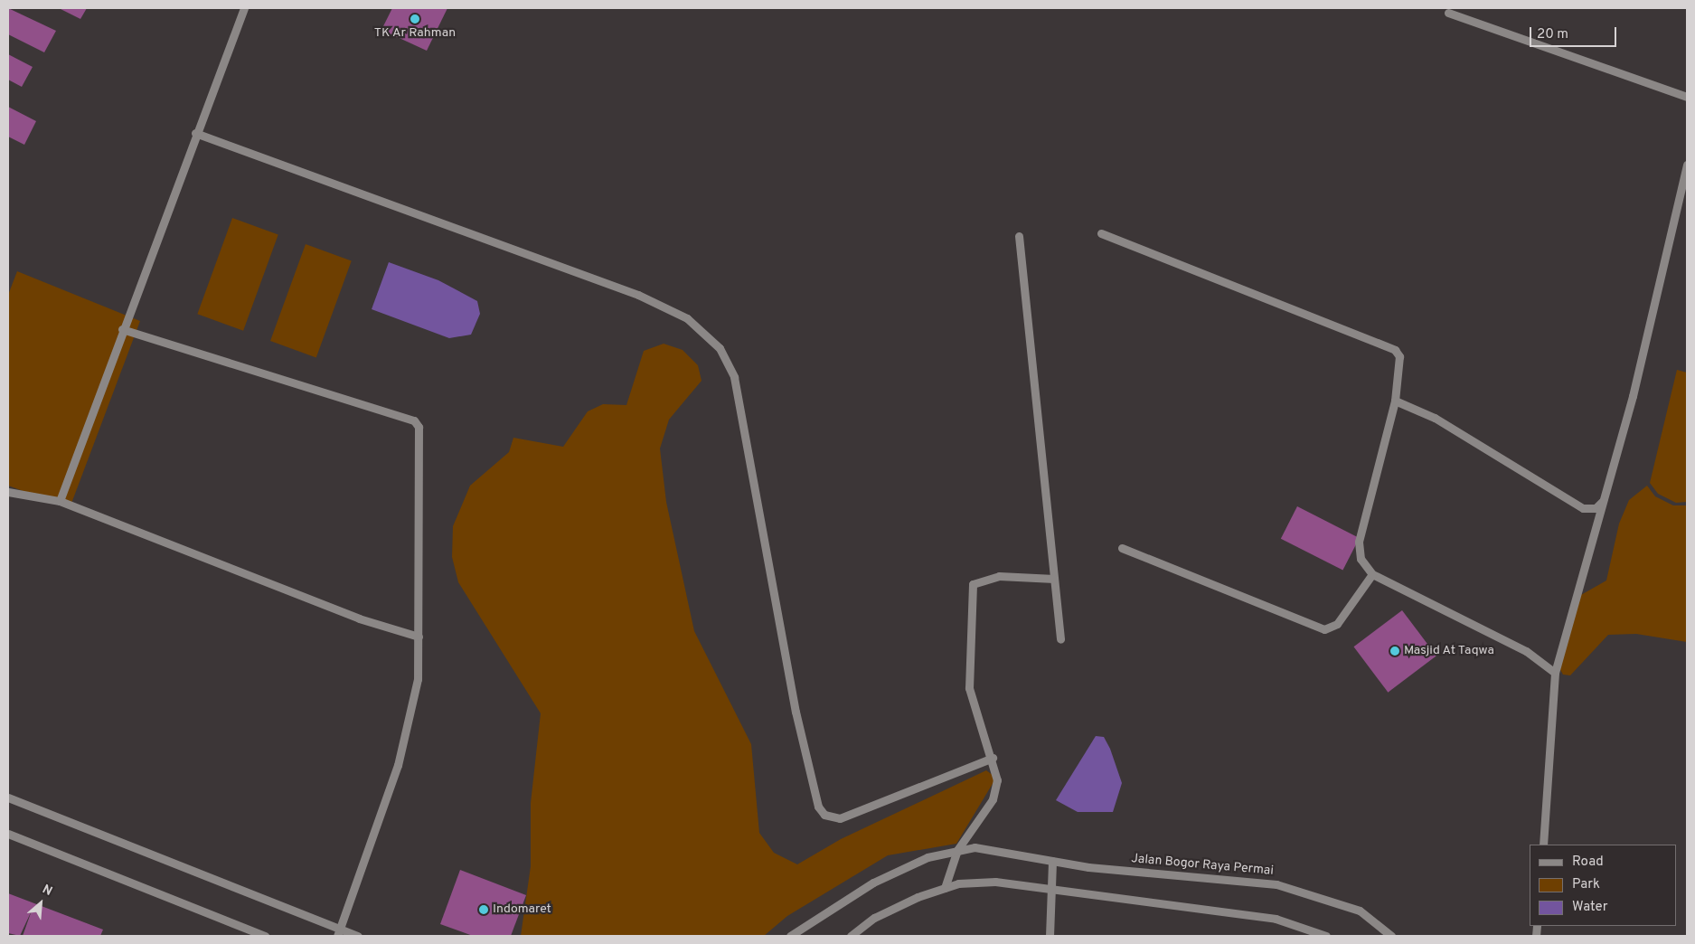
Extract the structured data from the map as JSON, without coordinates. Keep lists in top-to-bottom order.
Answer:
{
  "streets": {
    "street": ["Jalan Bogor Raya Permai"]
  },
  "places": ["TK Ar Rahman", "Masjid At Taqwa", "Indomaret"],
  "legend": ["Road", "Park", "Water"],
  "scale_bar": "20 m",
  "north": "top right"
}
